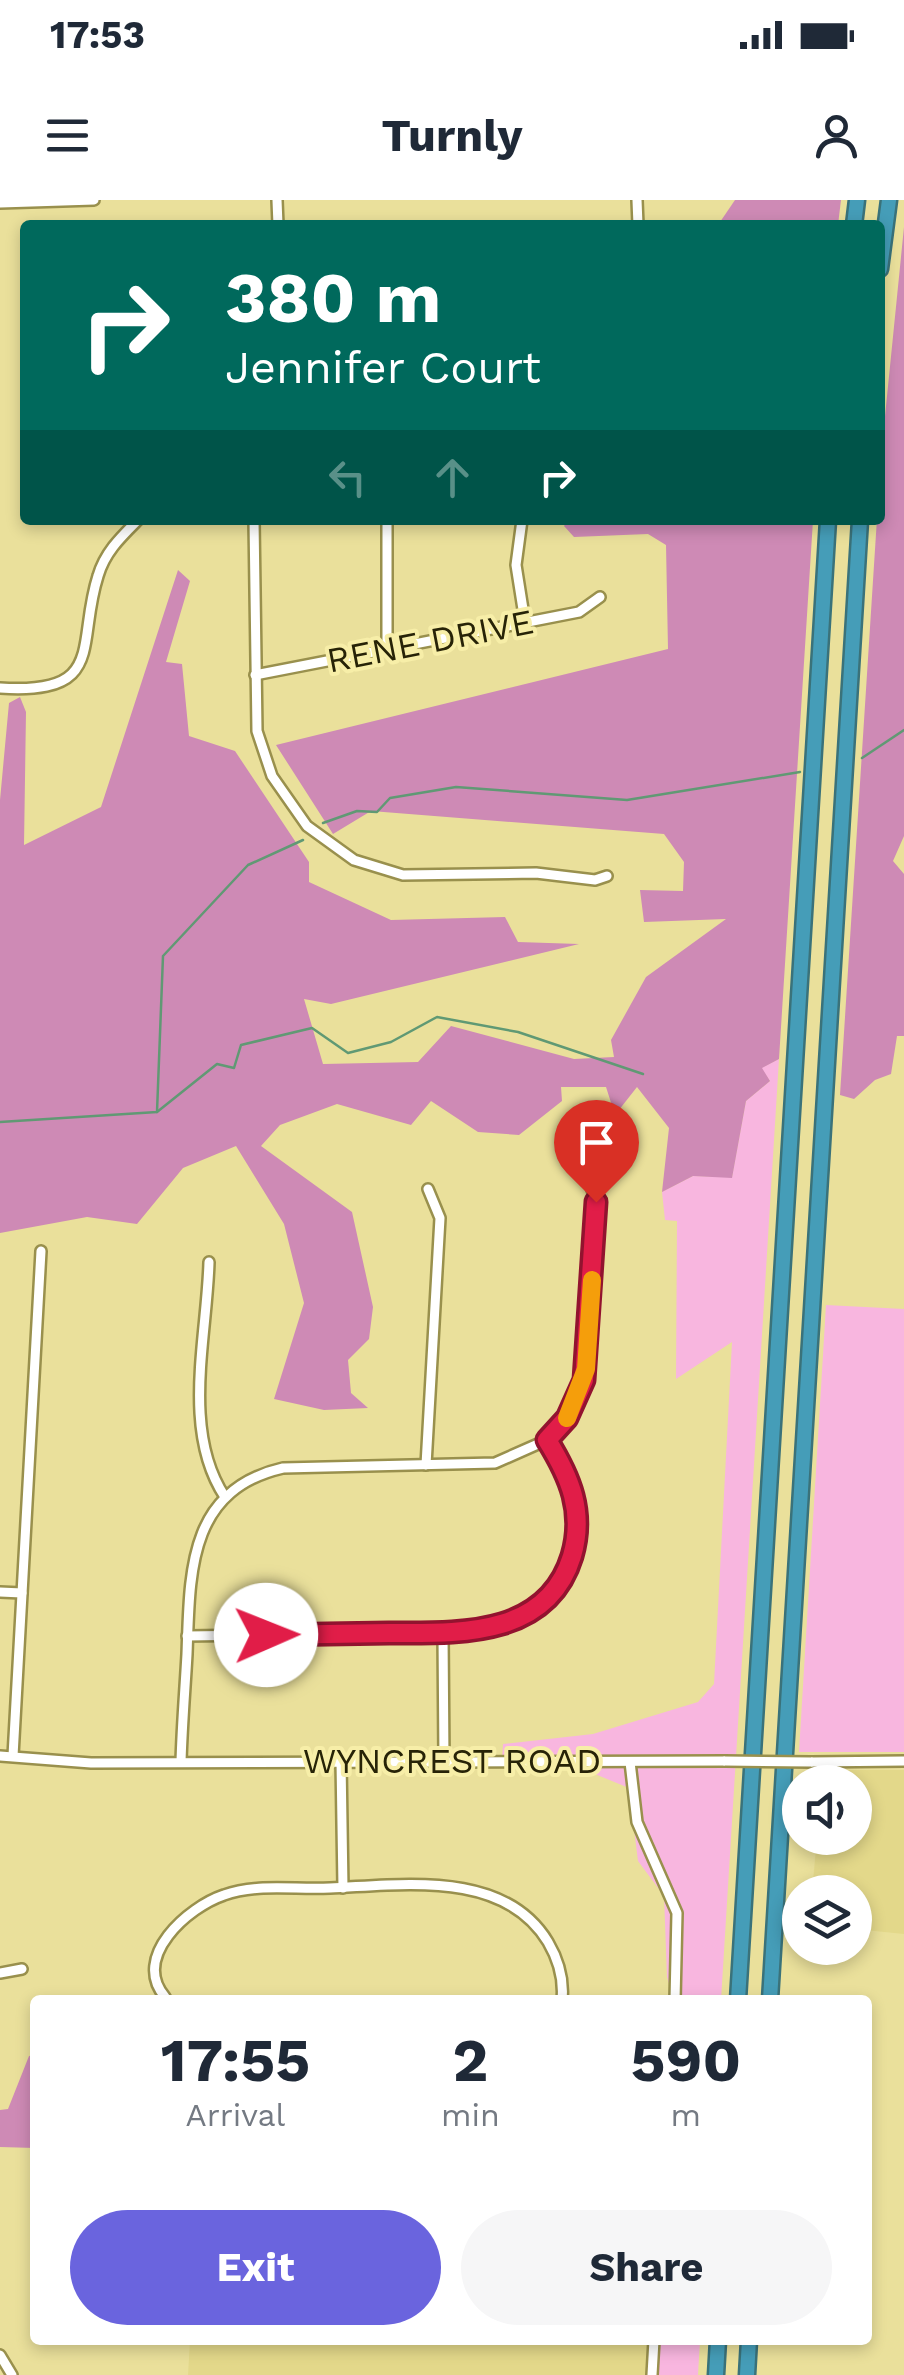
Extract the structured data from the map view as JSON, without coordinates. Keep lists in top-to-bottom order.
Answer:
{
  "streets": {
    "street": ["RENE DRIVE", "WYNCREST ROAD"]
  },
  "page": {
    "status": "17:53",
    "header": "Turnly",
    "turn": ["380 m", "Jennifer Court"],
    "eta": [
      "17:55",
      "Arrival",
      "2",
      "min",
      "590",
      "m"
    ],
    "buttons": ["Exit", "Share"]
  }
}
